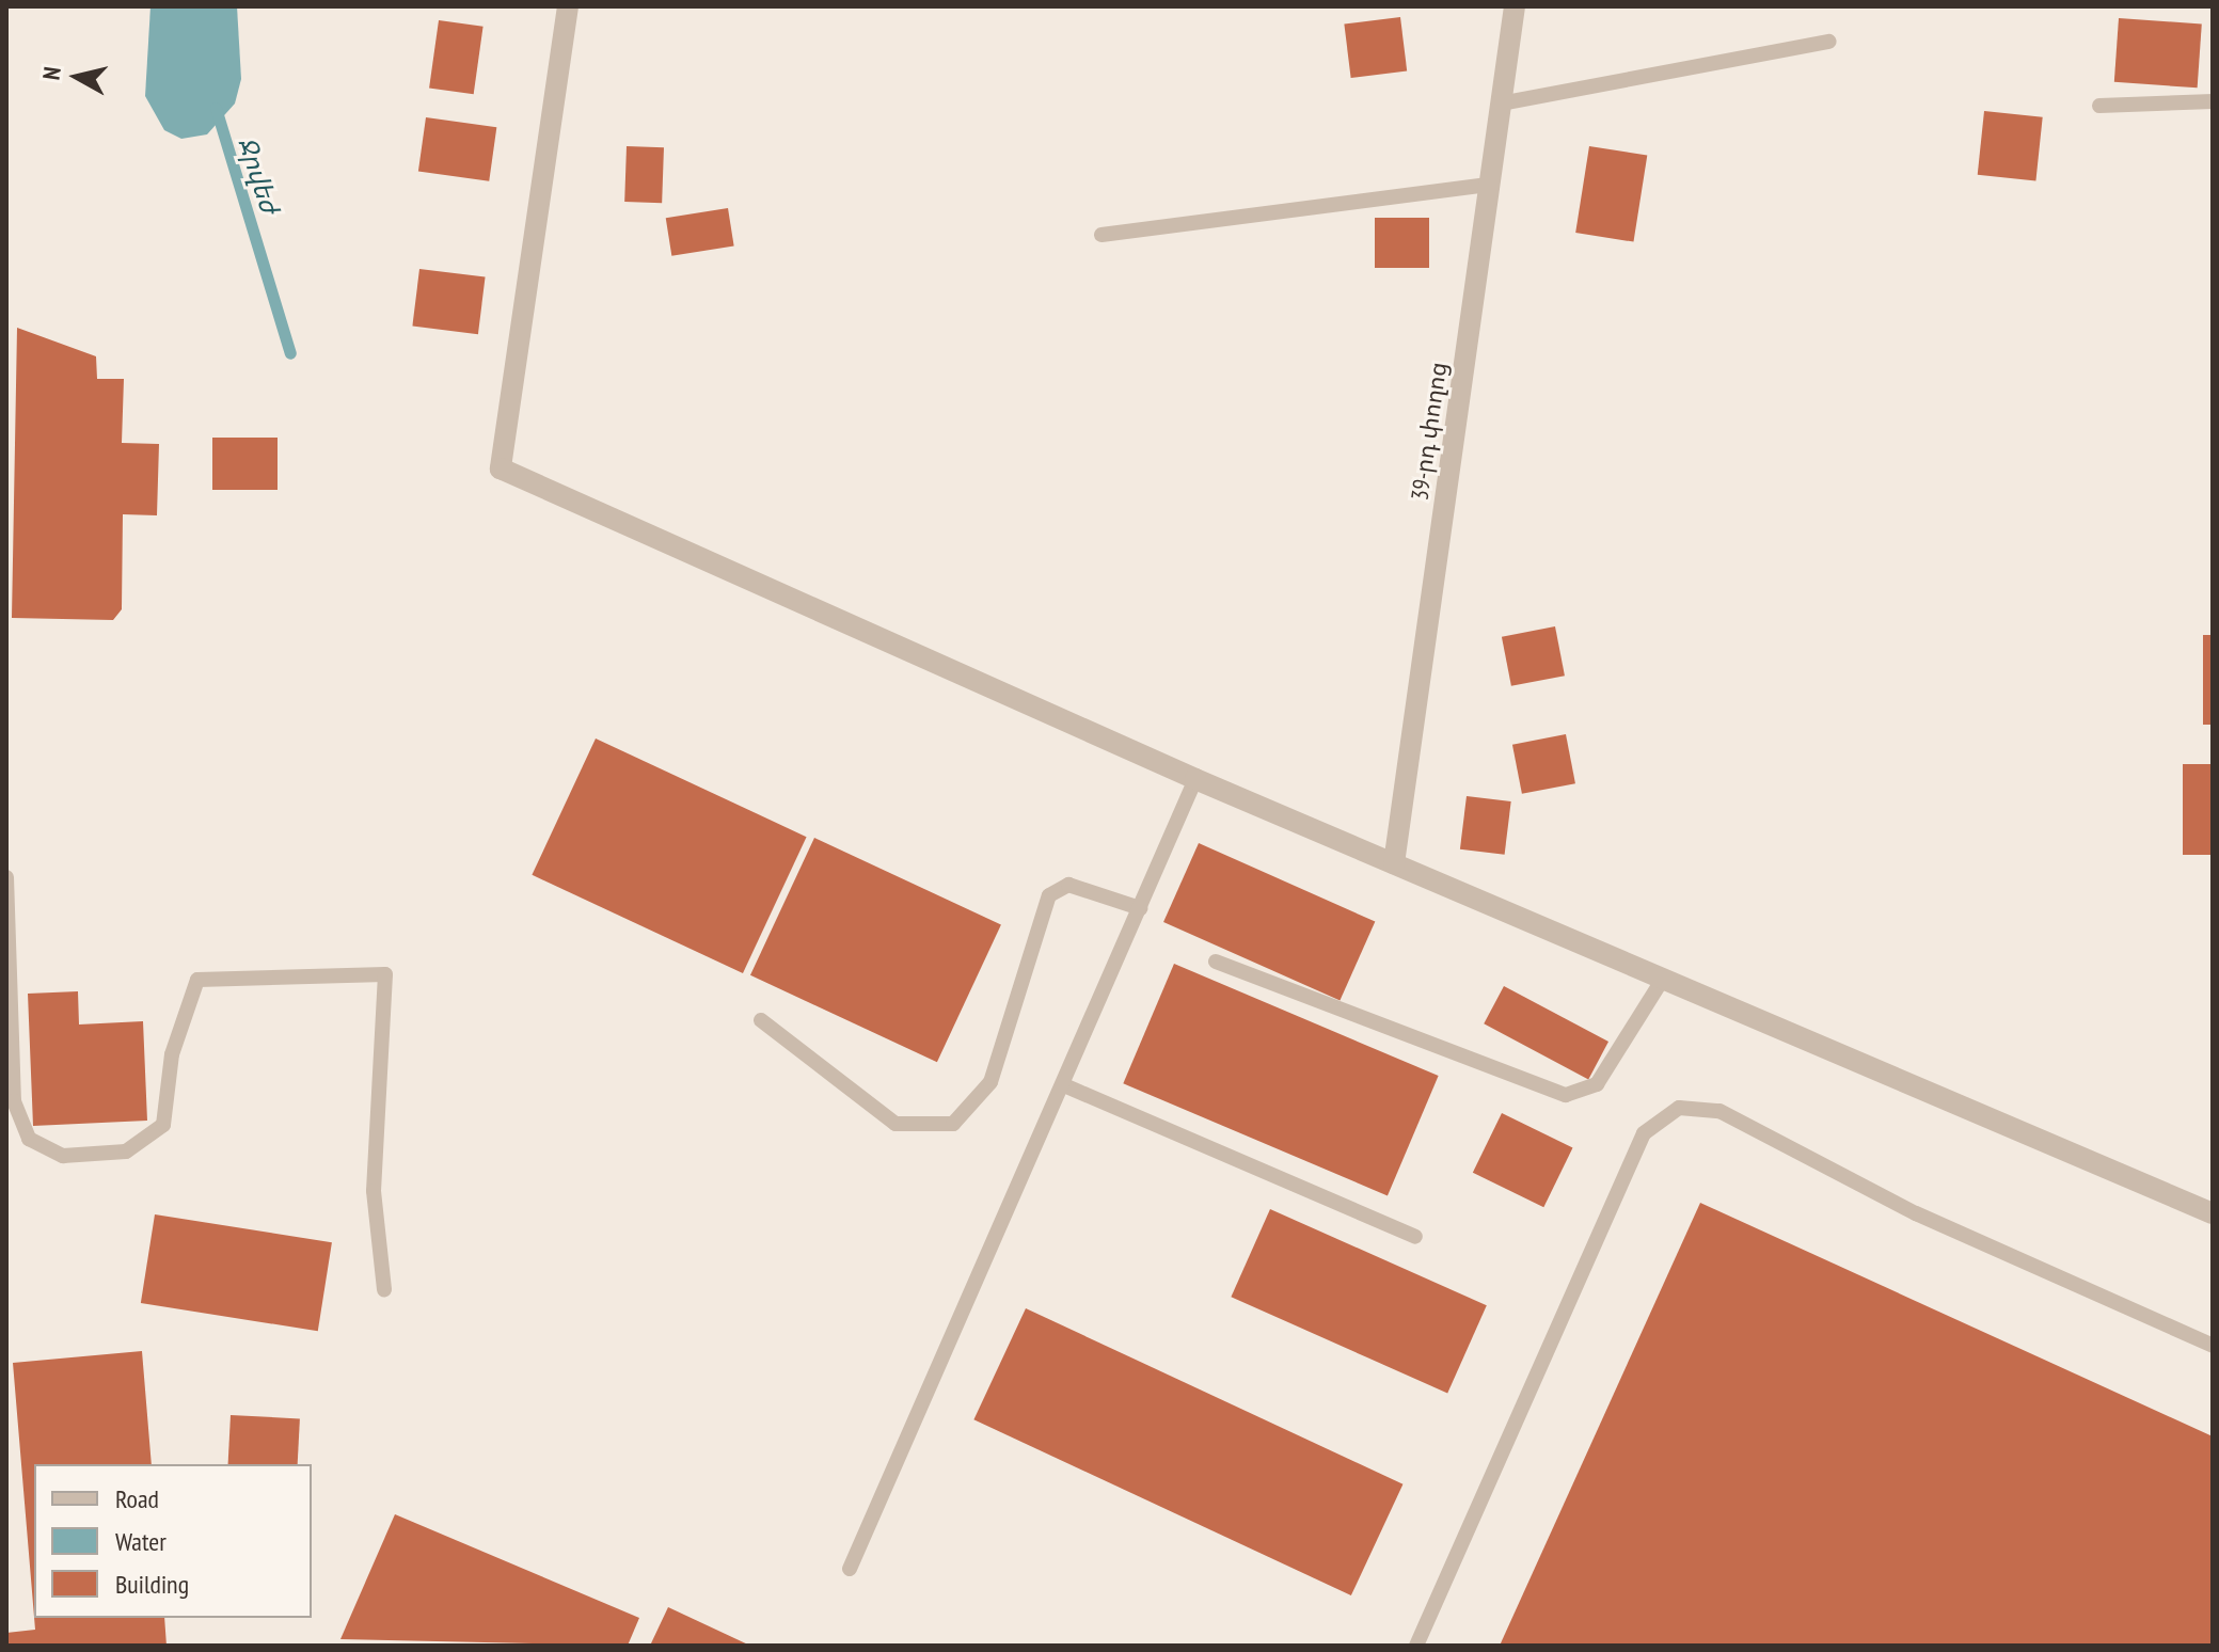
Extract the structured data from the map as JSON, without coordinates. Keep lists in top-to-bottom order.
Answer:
{
  "streets": {
    "street": ["39-րդ փողոց"]
  },
  "water": ["Ջրվեժ"],
  "legend": ["Road", "Water", "Building"],
  "north": "left"
}
